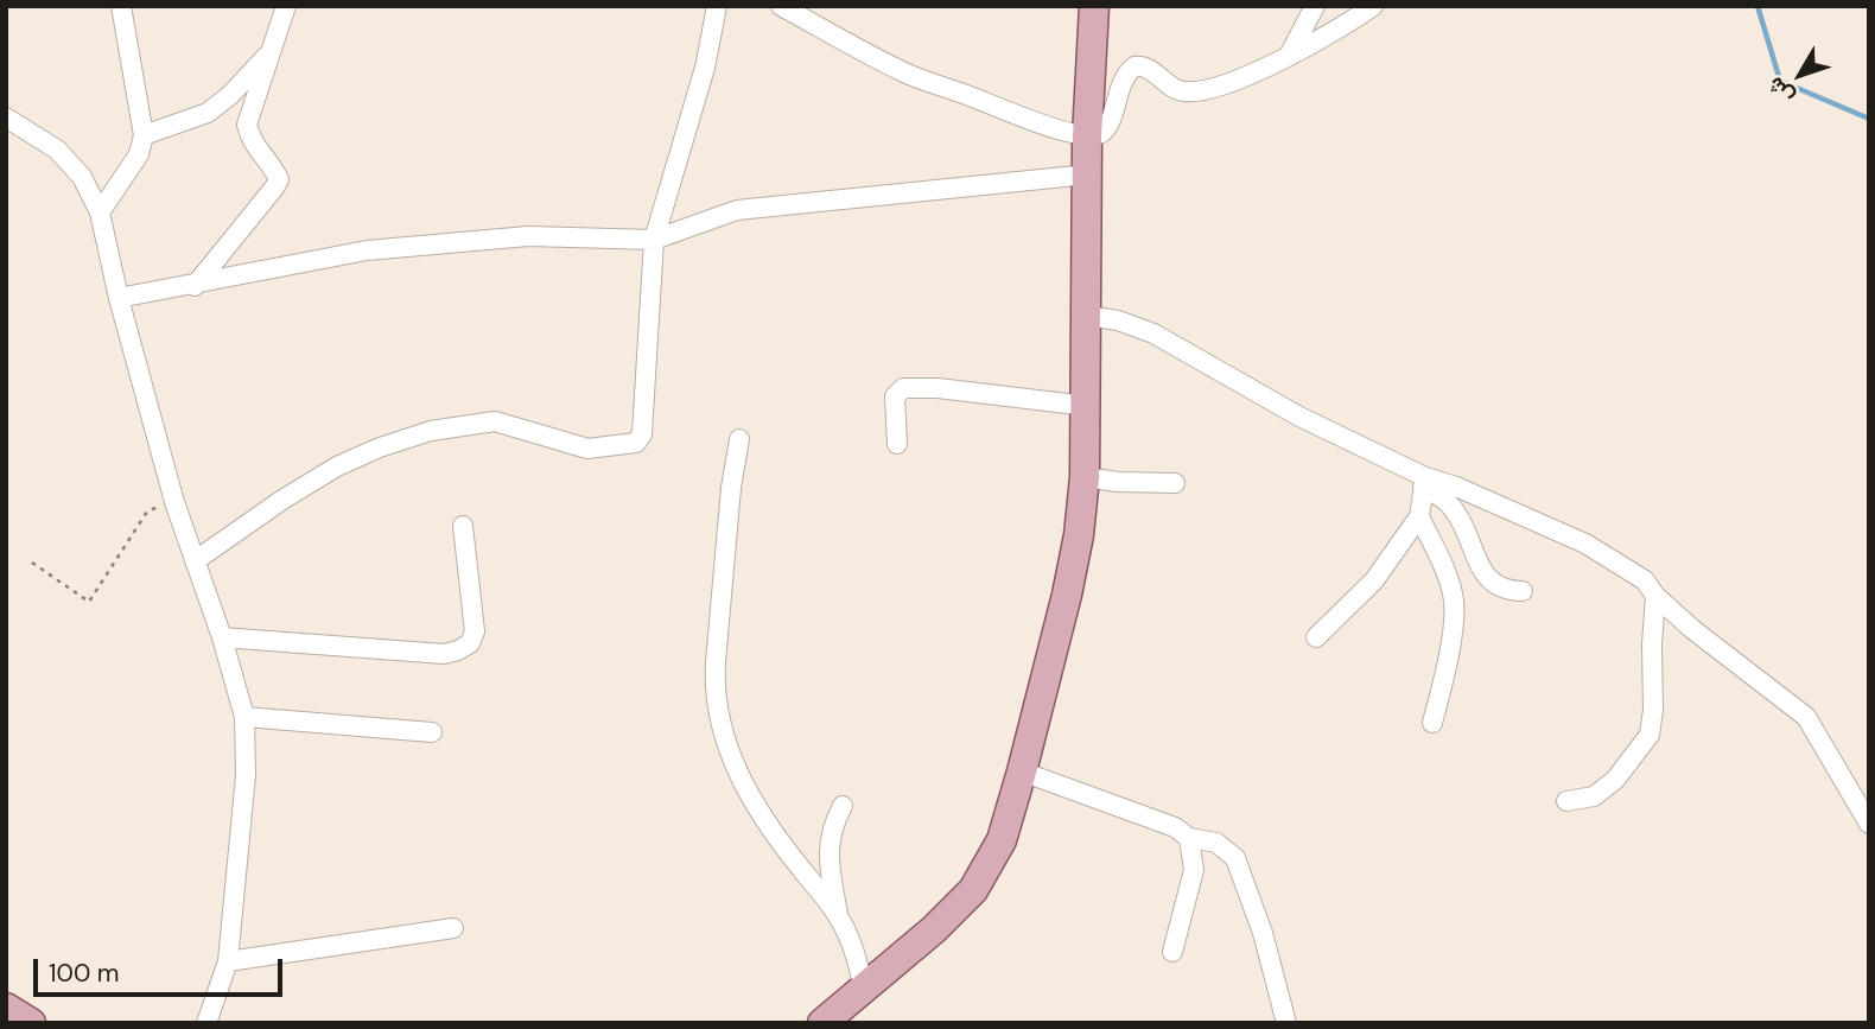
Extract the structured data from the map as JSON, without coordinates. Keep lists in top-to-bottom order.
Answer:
{
  "scale_bar": "100 m",
  "north": "bottom left"
}
